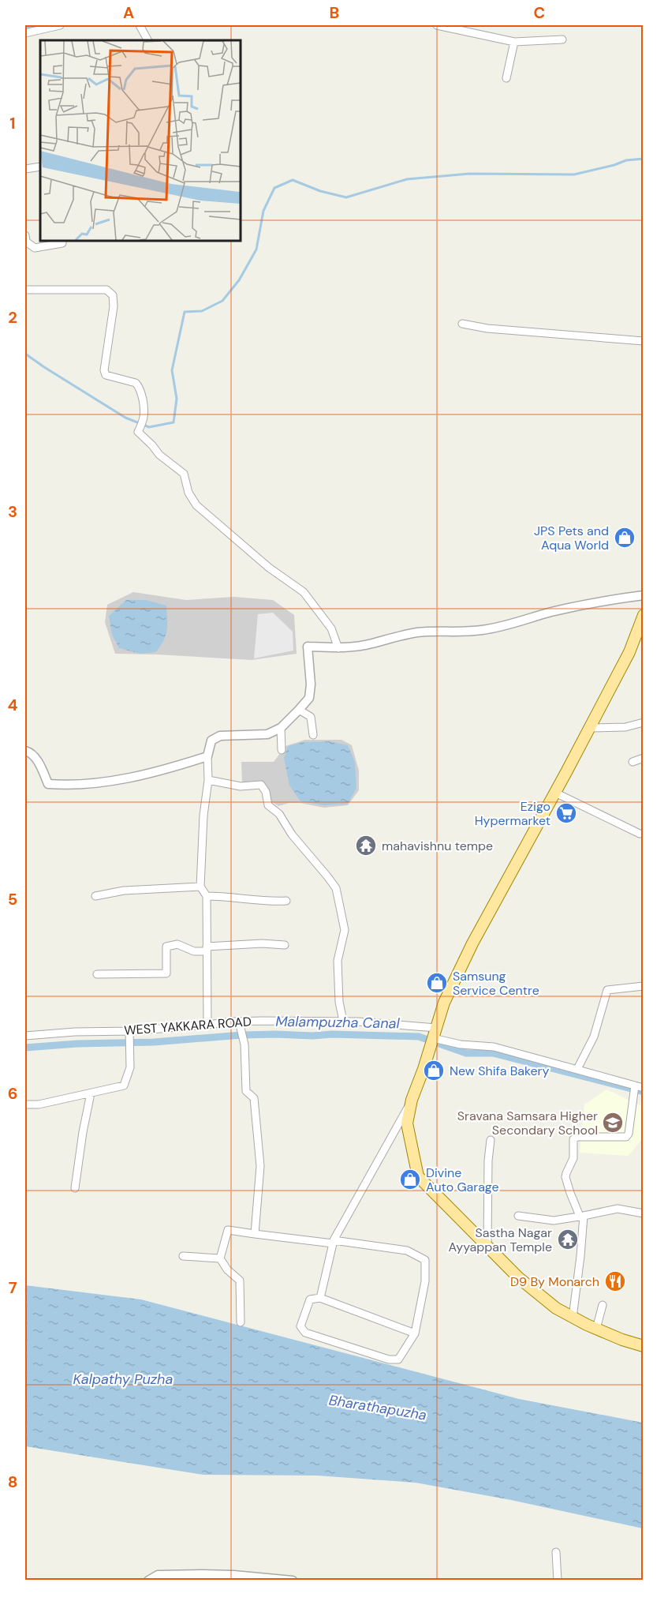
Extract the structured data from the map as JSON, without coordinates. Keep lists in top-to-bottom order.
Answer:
{
  "streets": {
    "street": ["WEST YAKKARA ROAD"]
  },
  "water": ["Malampuzha Canal", "Kalpathy Puzha", "Bharathapuzha"],
  "places": {
    "shop": [
      "JPS Pets and Aqua World",
      "Samsung Service Centre",
      "New Shifa Bakery",
      "Divine Auto Garage"
    ],
    "supermarket": ["Ezigo Hypermarket"],
    "temple": ["mahavishnu tempe", "Sastha Nagar Ayyappan Temple"],
    "school or university": ["Sravana Samsara Higher Secondary School"],
    "restaurant": ["D9 By Monarch"]
  },
  "grid": {
    "columns": ["A", "B", "C"],
    "rows": [
      "1",
      "2",
      "3",
      "4",
      "5",
      "6",
      "7",
      "8"
    ]
  }
}
